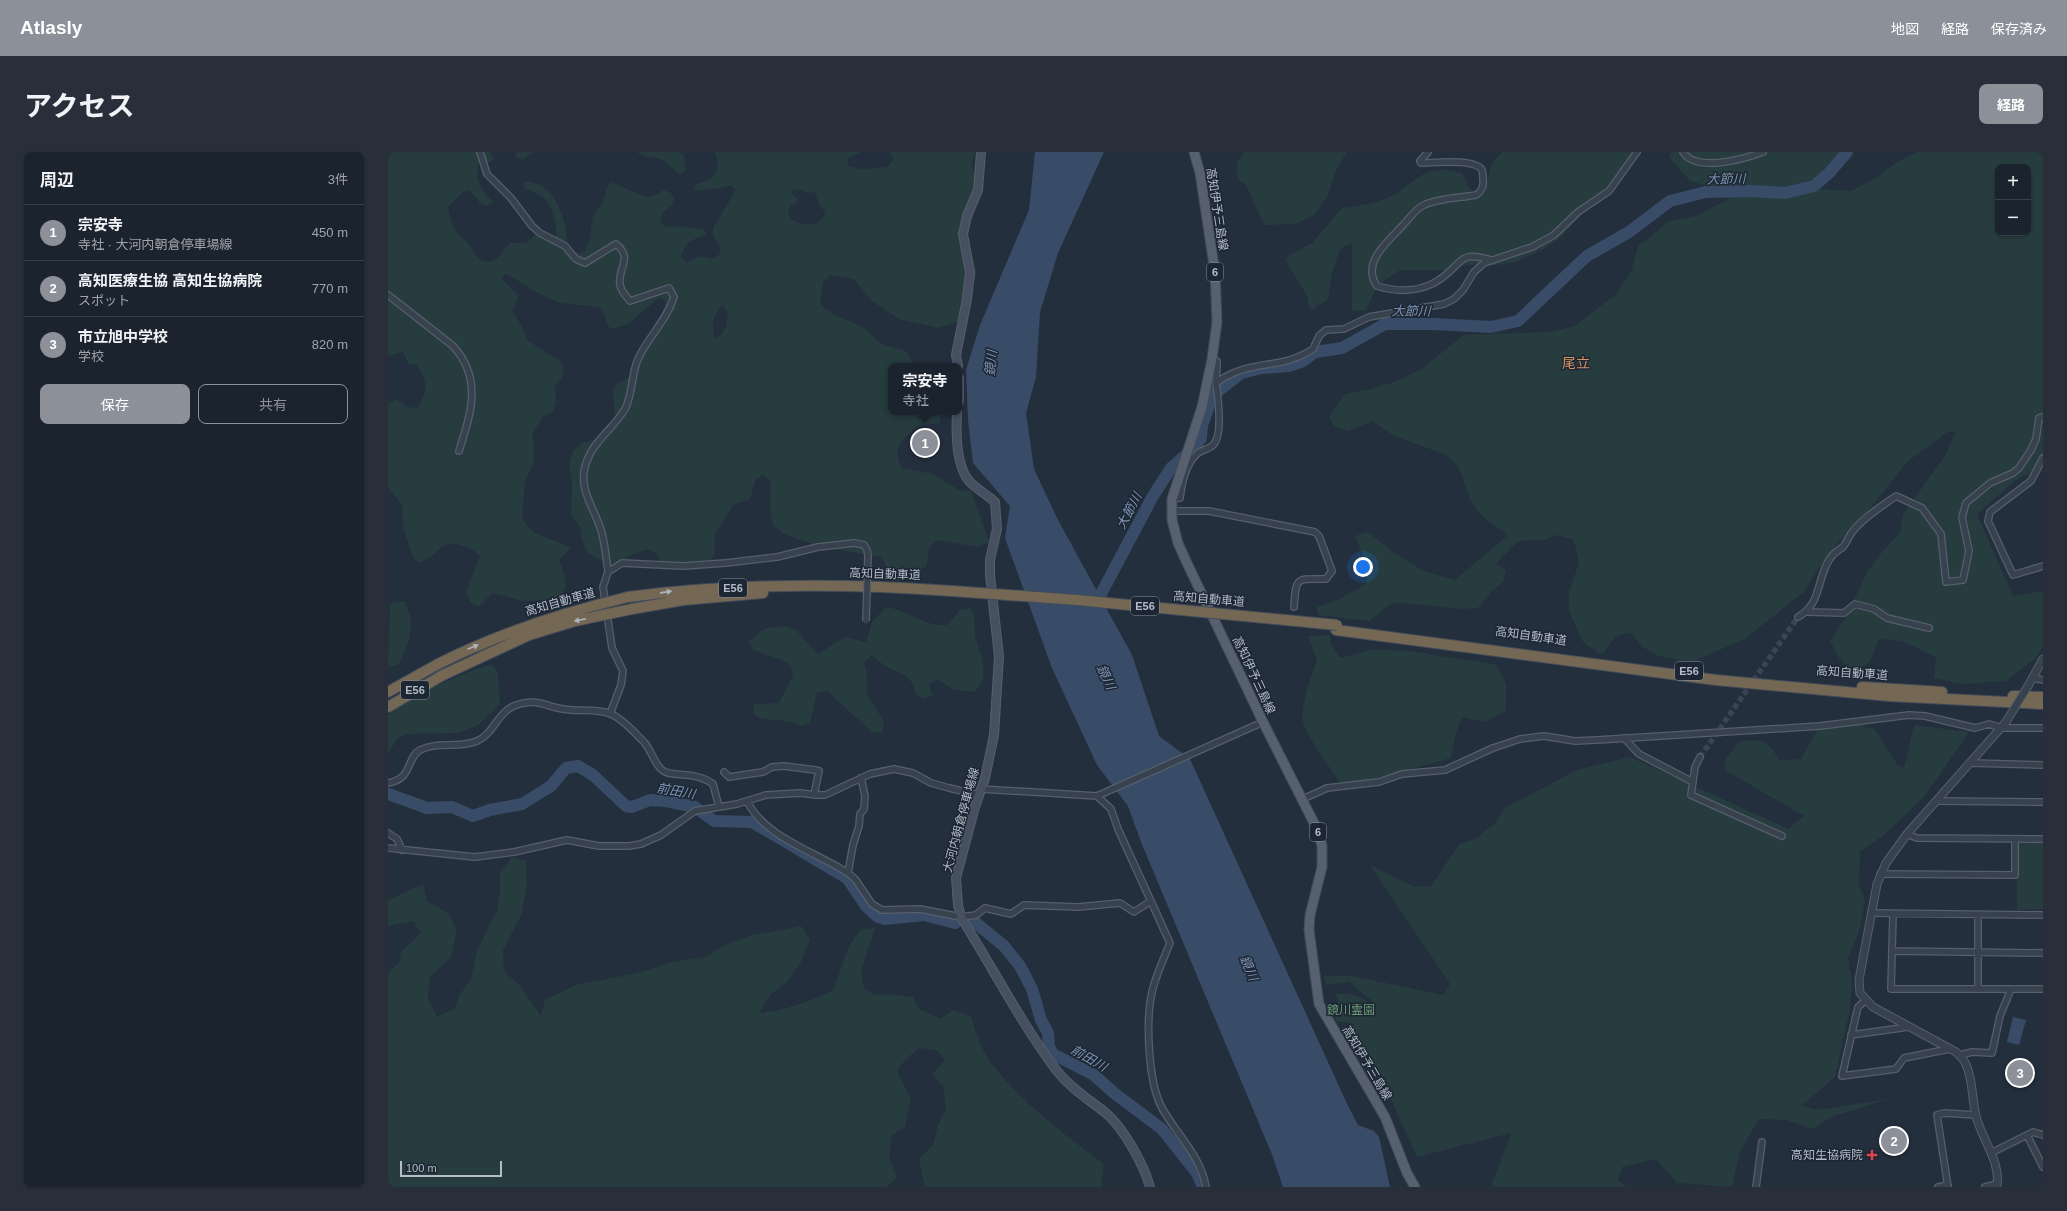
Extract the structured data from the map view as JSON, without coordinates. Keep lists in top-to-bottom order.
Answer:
{
  "streets": {
    "highway": ["高知自動車道", "E56"],
    "main road": ["高知伊予三島線", "6", "大河内朝倉停車場線"]
  },
  "crossings": [
    ["高知自動車道", "E56"]
  ],
  "districts": ["尾立"],
  "water": ["大節川", "鏡川", "前田川"],
  "parks": ["鏡川霊園"],
  "places": {
    "health": ["高知生協病院"]
  },
  "scale_bar": "100 m",
  "page": {
    "header": "Atlasly",
    "nav": ["地図", "経路", "保存済み"],
    "title": "アクセス",
    "buttons": [
      "経路",
      ["保存", "共有"]
    ],
    "heading": ["周辺", "3件"],
    "map_buttons": ["+", "−"],
    "list": [
      {
        "mark": "1",
        "name": "宗安寺",
        "note": "寺社 · 大河内朝倉停車場線",
        "value": "450 m"
      },
      {
        "mark": "2",
        "name": "高知医療生協 高知生協病院",
        "note": "スポット",
        "value": "770 m"
      },
      {
        "mark": "3",
        "name": "市立旭中学校",
        "note": "学校",
        "value": "820 m"
      }
    ],
    "popup": ["宗安寺", "寺社"],
    "pins": ["1", "3", "2"],
    "scale": "100 m"
  }
}
